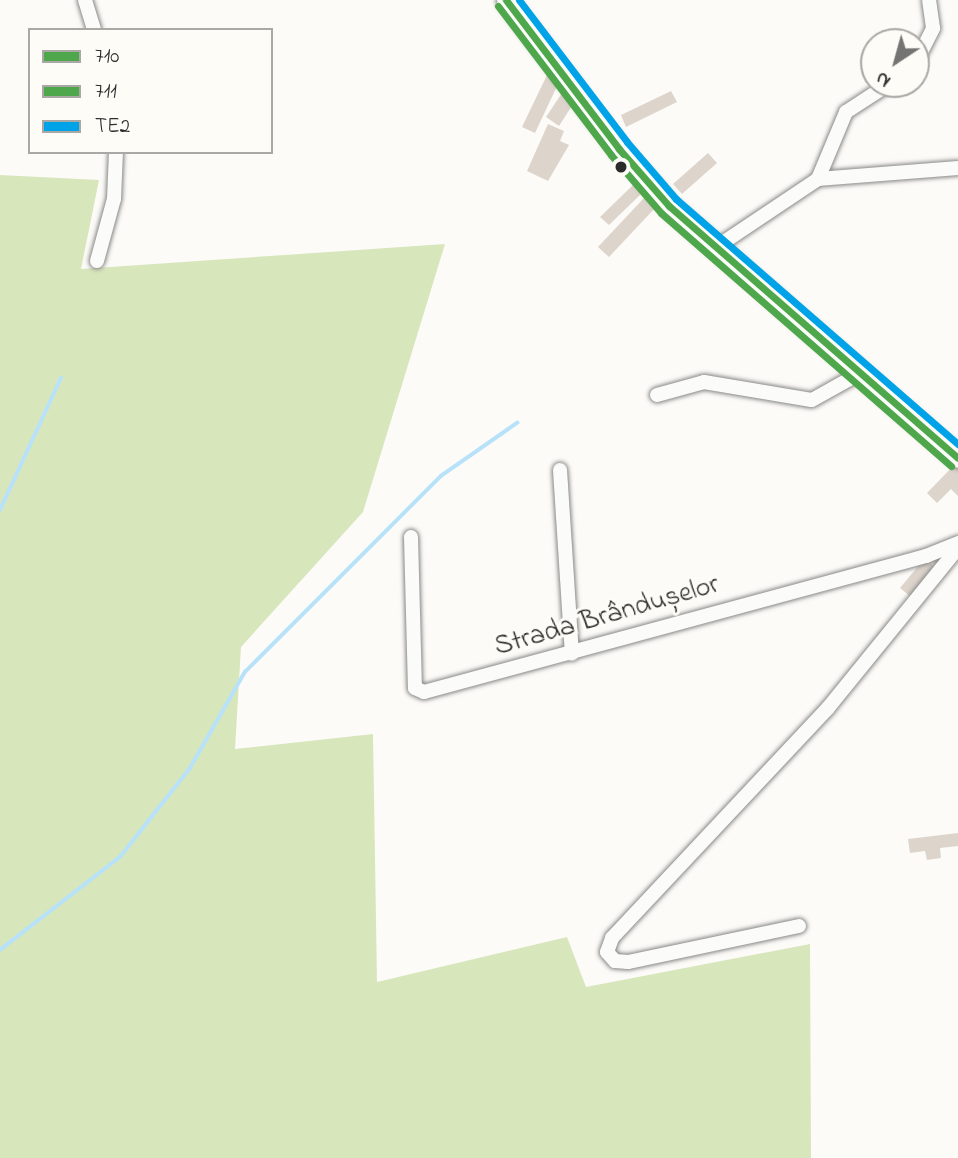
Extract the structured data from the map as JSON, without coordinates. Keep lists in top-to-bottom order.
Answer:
{
  "streets": {
    "street": ["Strada Brândușelor"]
  },
  "lines": ["transit line 710", "transit line TE2", "transit line 711"],
  "legend": ["710", "711", "TE2"],
  "north": "bottom left"
}
